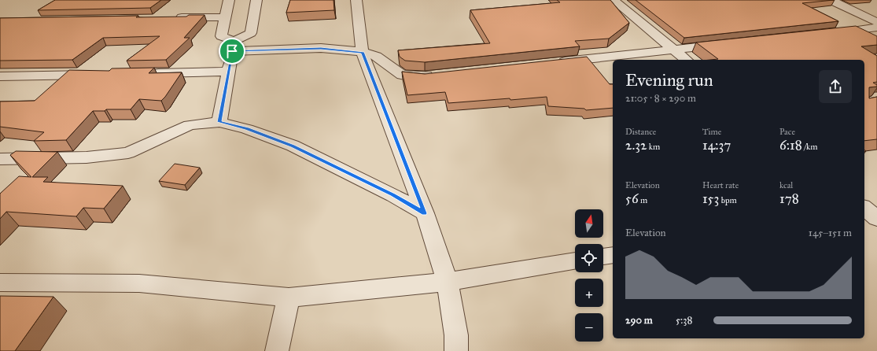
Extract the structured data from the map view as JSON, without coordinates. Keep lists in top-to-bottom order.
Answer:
{
  "north": "top",
  "page": {
    "heading": ["Evening run", "21:05 · 8 × 290 m"],
    "stats": [
      ["Distance", "2.32 km"],
      ["Time", "14:37"],
      ["Pace", "6:18 /km"],
      ["Elevation", "56 m"],
      ["Heart rate", "153 bpm"],
      ["kcal", "178"]
    ],
    "map_buttons": ["+", "−"],
    "chart": ["Elevation", "145–151 m"],
    "list": [
      {
        "name": "290 m",
        "note": "5:38"
      }
    ]
  }
}
